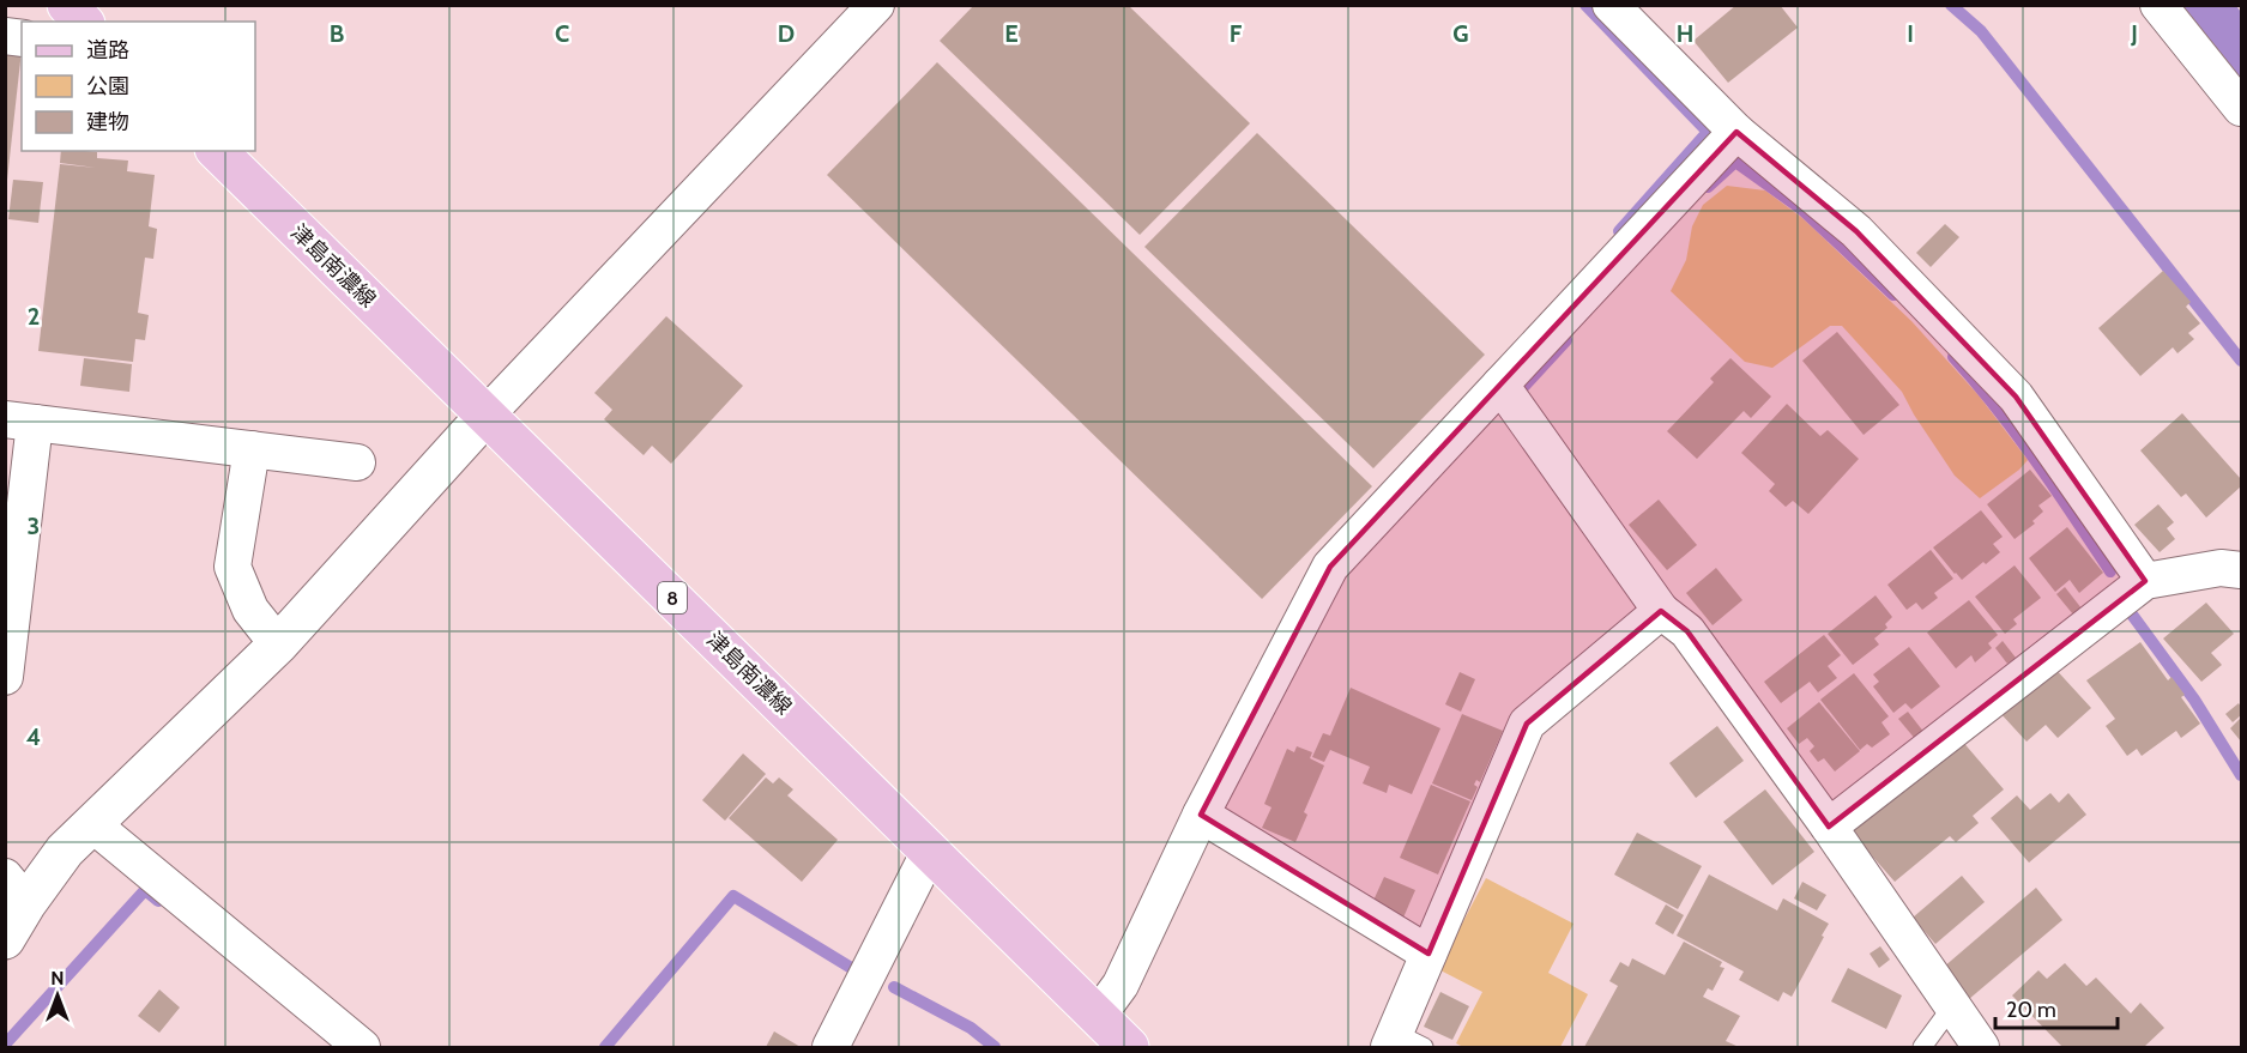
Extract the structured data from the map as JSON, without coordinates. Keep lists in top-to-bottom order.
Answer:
{
  "streets": {
    "main road": ["津島南濃線", "8"]
  },
  "legend": ["道路", "公園", "建物"],
  "scale_bar": "20 m",
  "north": "top",
  "grid": {
    "columns": [
      "B",
      "C",
      "D",
      "E",
      "F",
      "G",
      "H",
      "I",
      "J"
    ],
    "rows": ["2", "3", "4"]
  }
}
